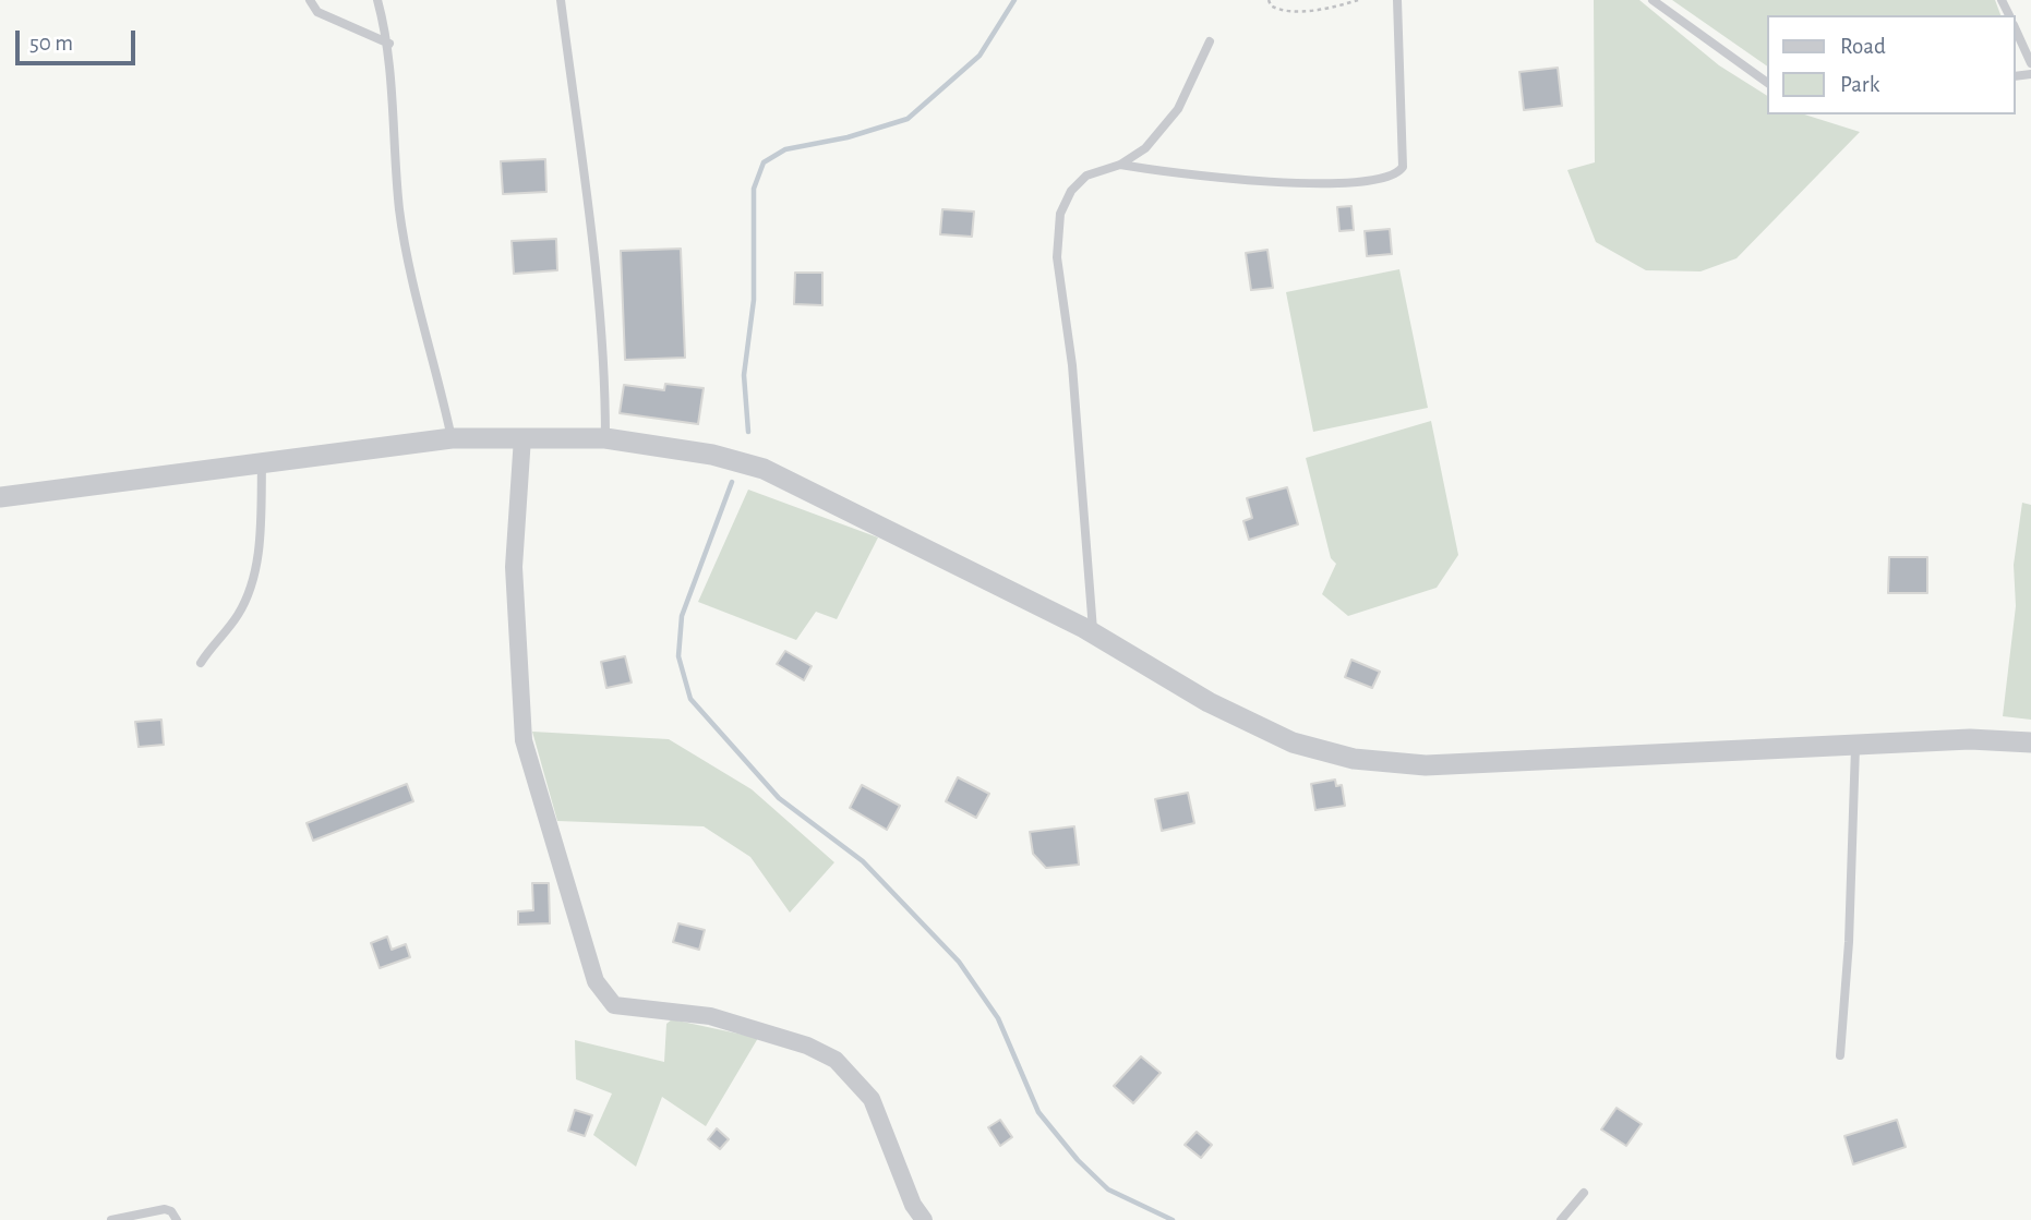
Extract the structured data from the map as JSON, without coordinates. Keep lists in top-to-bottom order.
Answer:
{
  "legend": ["Road", "Park"],
  "scale_bar": "50 m"
}
